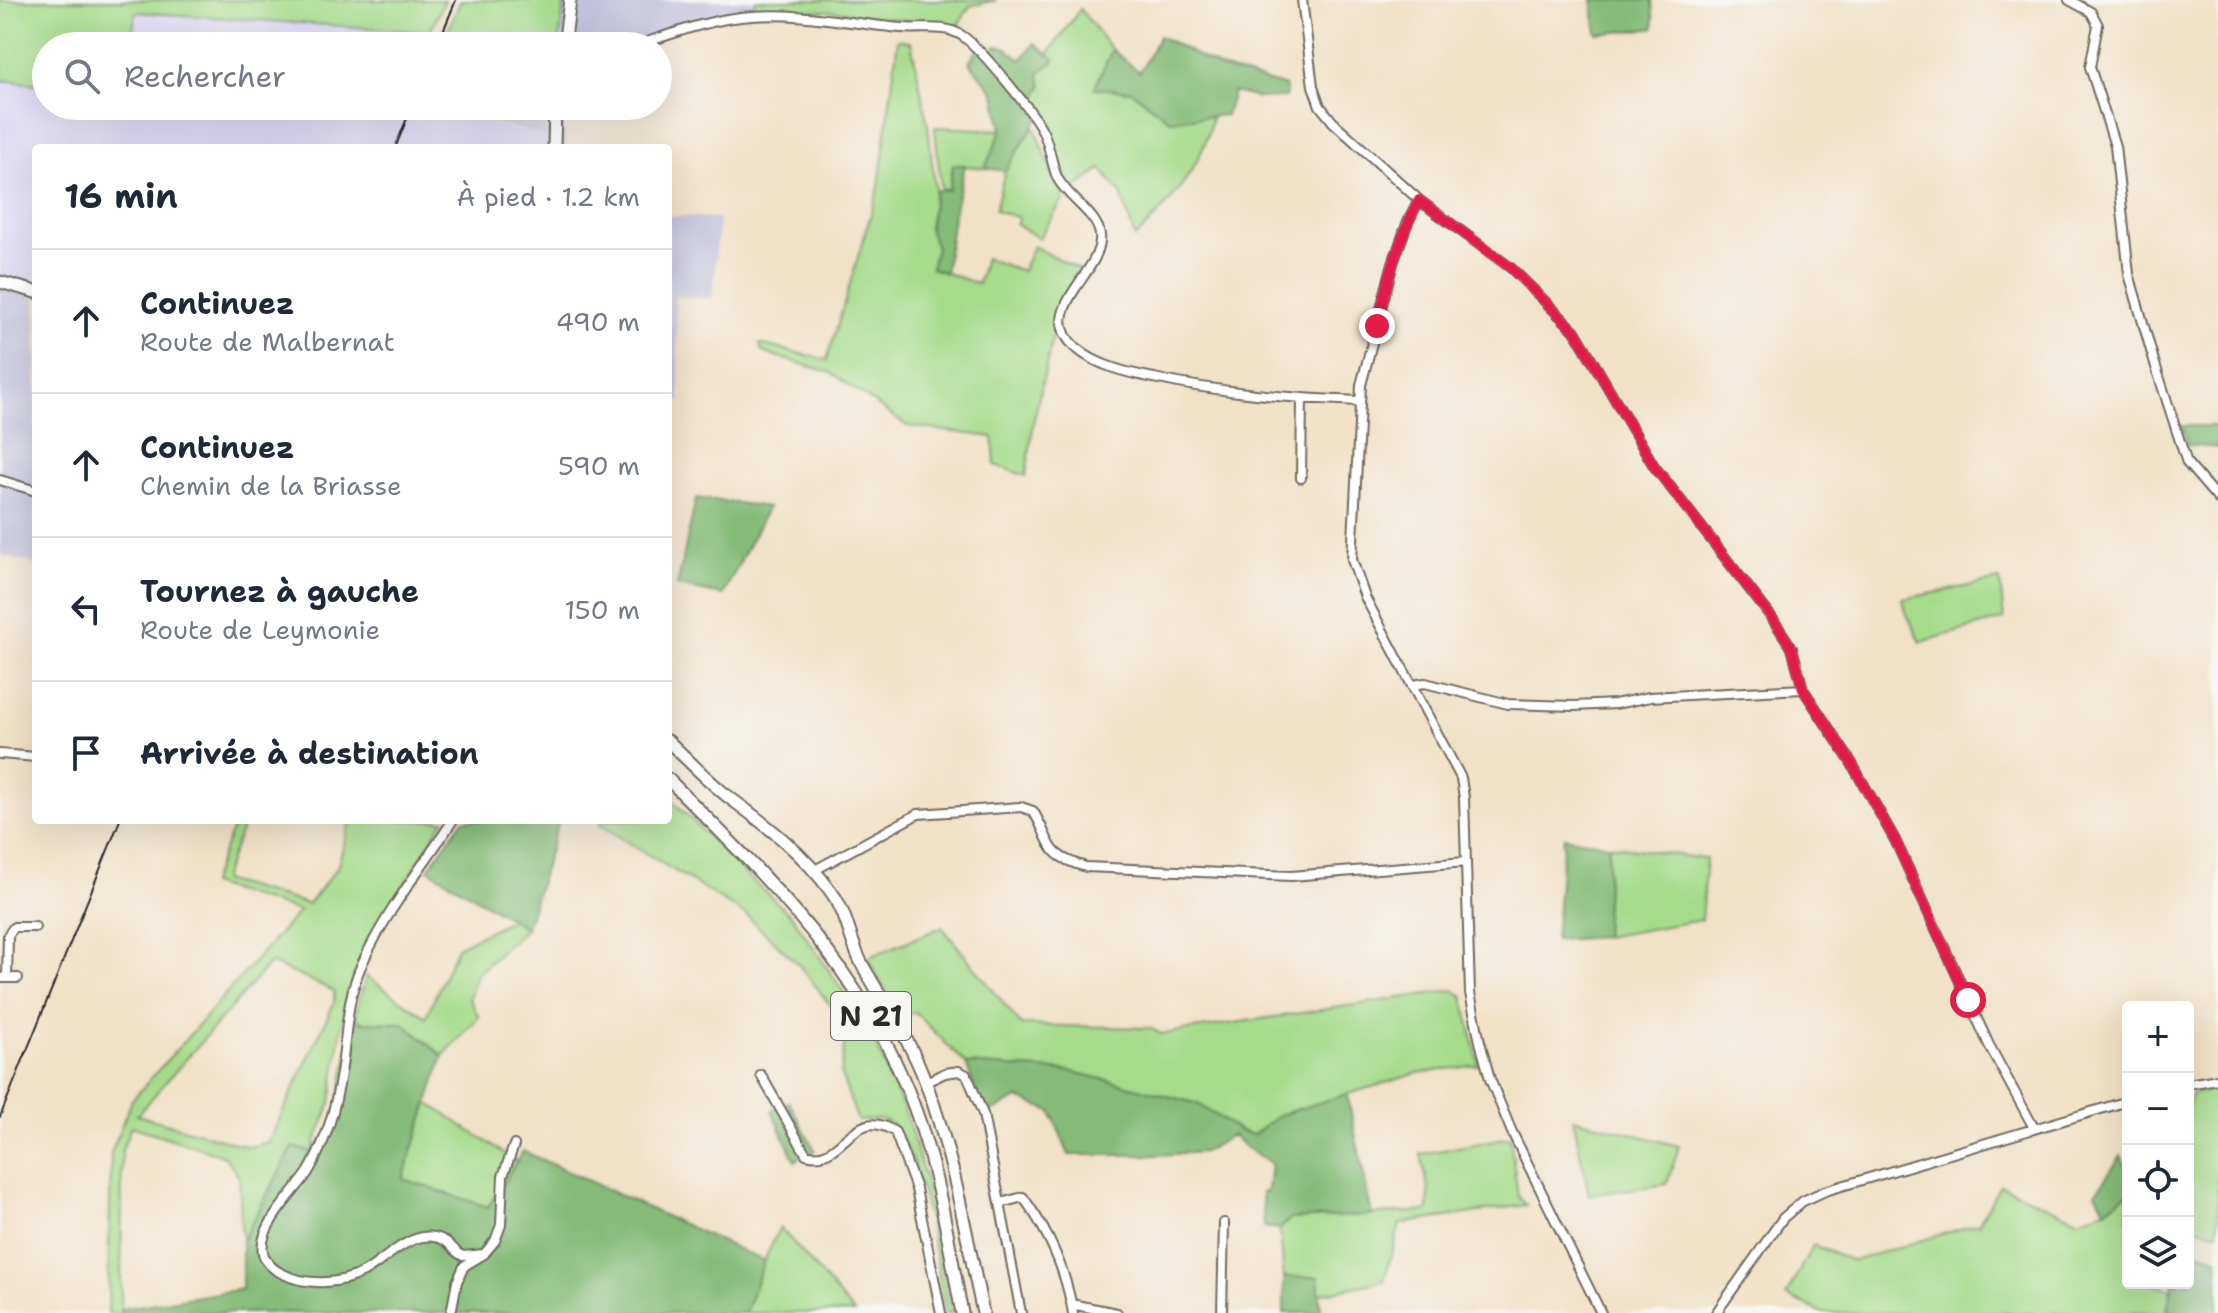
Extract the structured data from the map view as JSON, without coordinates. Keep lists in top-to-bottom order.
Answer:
{
  "streets": {
    "main road": ["N 21"]
  },
  "page": {
    "search": "Rechercher",
    "heading": ["16 min", "À pied · 1.2 km"],
    "list": [
      ["Continuez", "Route de Malbernat", "490 m"],
      ["Continuez", "Chemin de la Briasse", "590 m"],
      ["Tournez à gauche", "Route de Leymonie", "150 m"],
      "Arrivée à destination"
    ],
    "map_buttons": ["+", "−"]
  }
}
